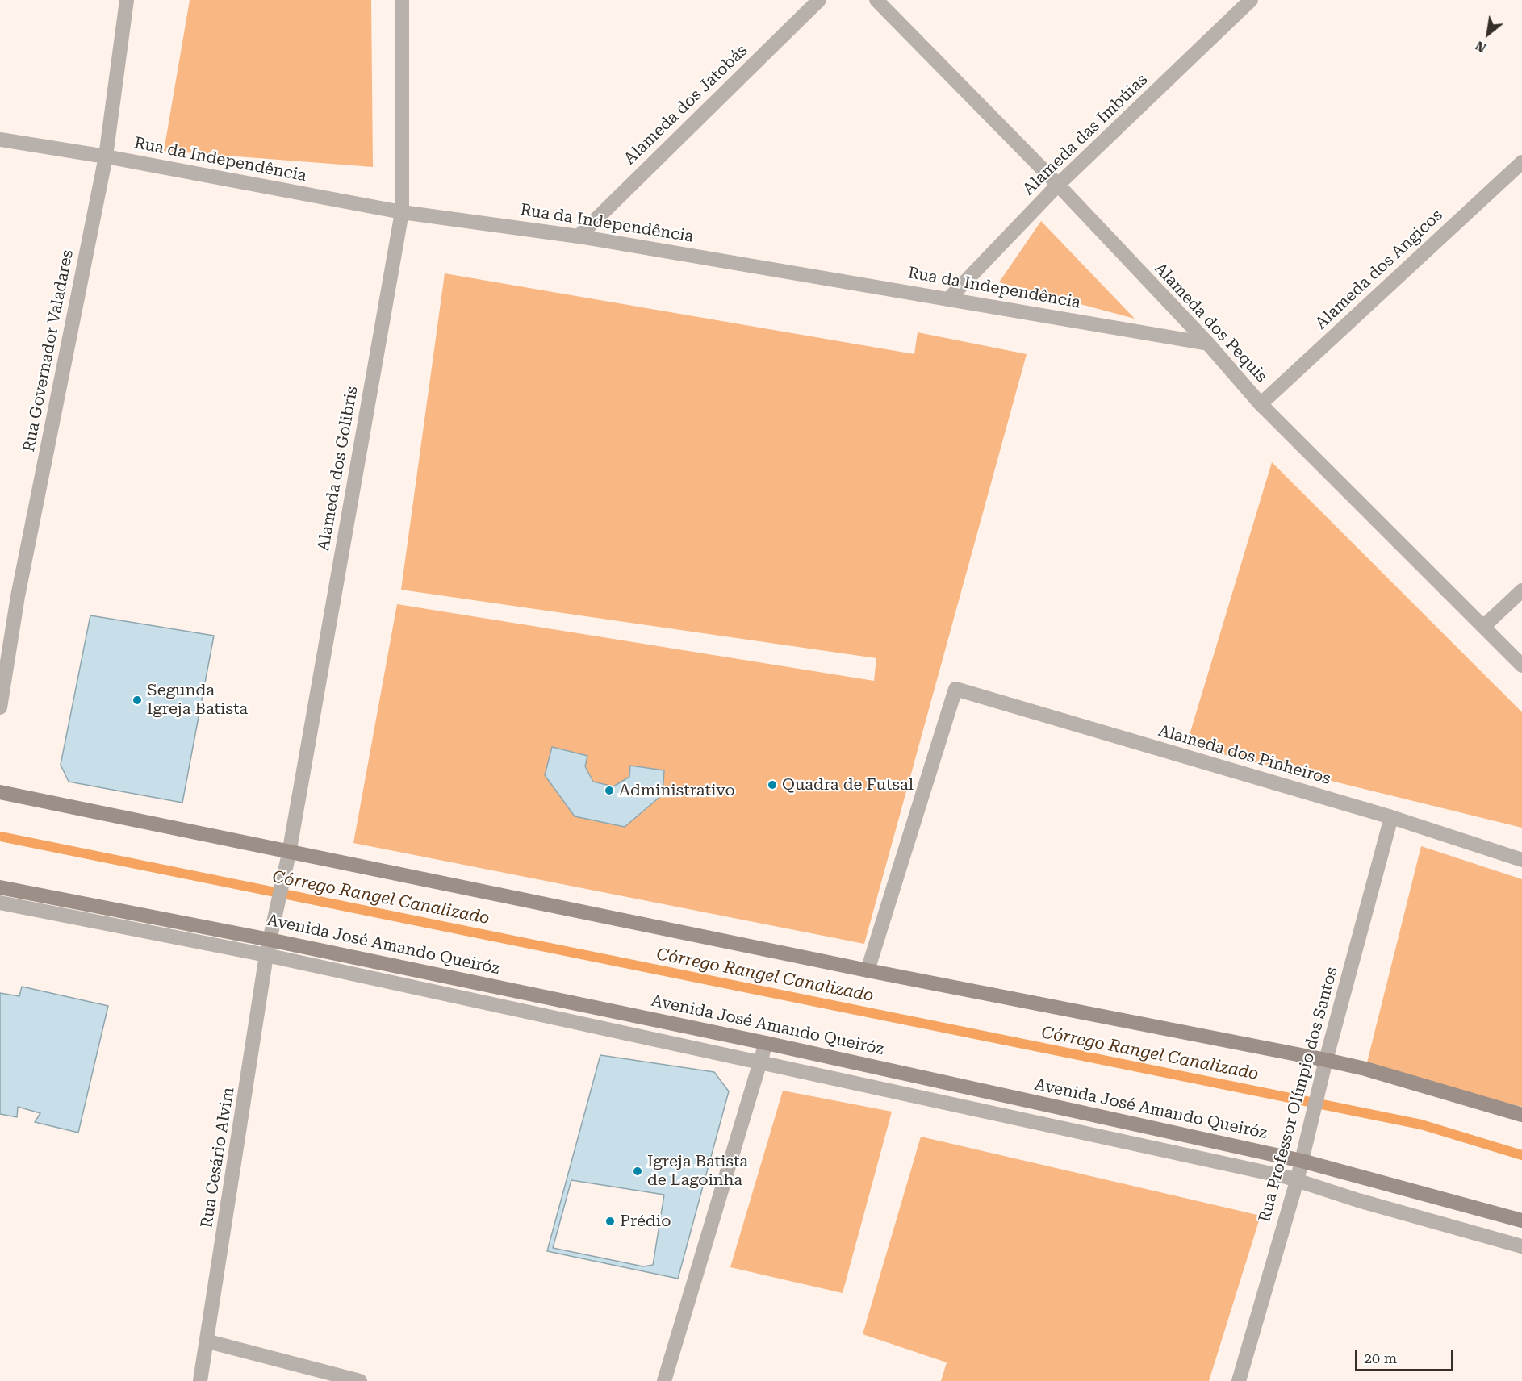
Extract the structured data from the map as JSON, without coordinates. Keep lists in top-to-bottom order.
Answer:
{
  "streets": {
    "main road": ["Avenida José Amando Queiróz"],
    "street": [
      "Alameda dos Jatobás",
      "Alameda das Imbúias",
      "Rua da Independência",
      "Alameda dos Angicos",
      "Alameda dos Pequis",
      "Rua Governador Valadares",
      "Alameda dos Golibris",
      "Alameda dos Pinheiros",
      "Rua Professor Olímpio dos Santos",
      "Rua Cesário Alvim"
    ]
  },
  "crossings": [
    ["Alameda dos Jatobás", "Rua da Independência"],
    ["Alameda das Imbúias", "Rua da Independência"],
    ["Alameda das Imbúias", "Alameda dos Pequis"],
    ["Rua da Independência", "Alameda dos Pequis"],
    ["Rua da Independência", "Rua Governador Valadares"],
    ["Rua da Independência", "Alameda dos Golibris"],
    ["Alameda dos Angicos", "Alameda dos Pequis"],
    ["Alameda dos Golibris", "Avenida José Amando Queiróz"],
    ["Alameda dos Golibris", "Rua Cesário Alvim"],
    ["Alameda dos Pinheiros", "Rua Professor Olímpio dos Santos"],
    ["Avenida José Amando Queiróz", "Rua Professor Olímpio dos Santos"],
    ["Avenida José Amando Queiróz", "Rua Cesário Alvim"]
  ],
  "water": ["Córrego Rangel Canalizado"],
  "places": [
    "Segunda Igreja Batista",
    "Quadra de Futsal",
    "Administrativo",
    "Igreja Batista de Lagoinha",
    "Prédio"
  ],
  "scale_bar": "20 m",
  "north": "bottom left"
}
